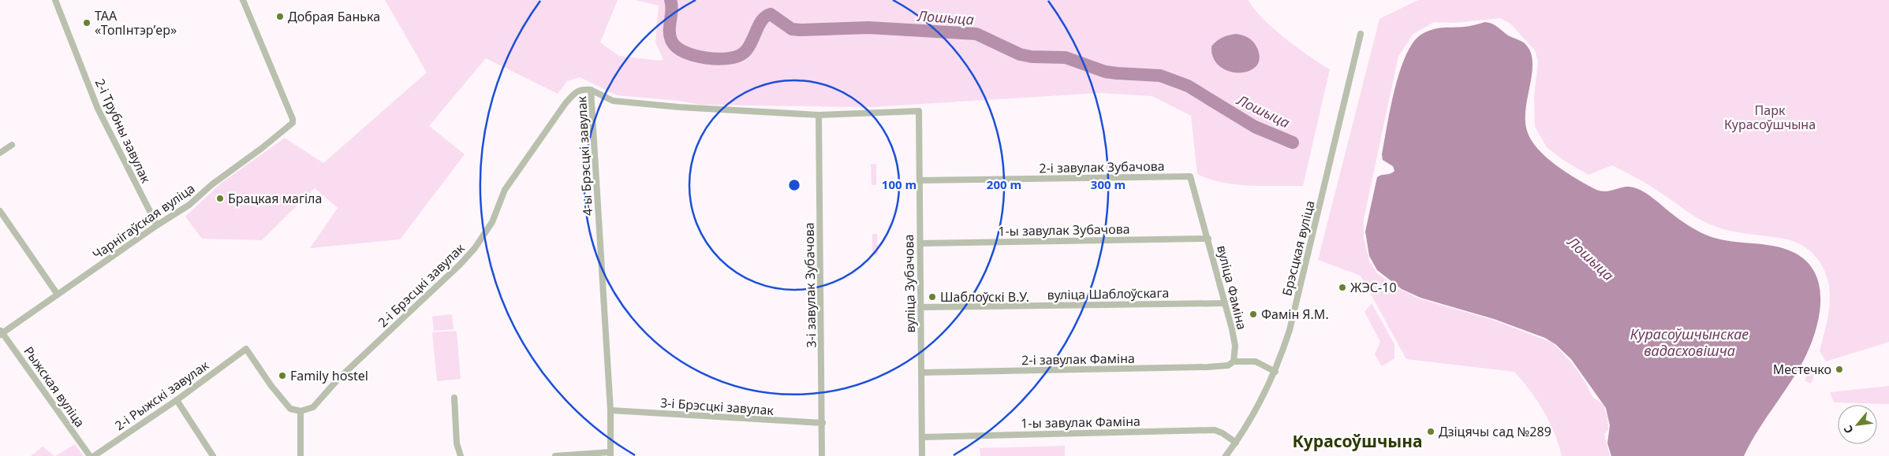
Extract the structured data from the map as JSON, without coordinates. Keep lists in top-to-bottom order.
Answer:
{
  "streets": {
    "street": [
      "2-і Трубны завулак",
      "4-ы Брэсцкі завулак",
      "2-і завулак Зубачова",
      "Чарнігаўская вуліца",
      "1-ы завулак Зубачова",
      "Брэсцкая вуліца",
      "вуліца Зубачова",
      "2-і Брэсцкі завулак",
      "3-і завулак Зубачова",
      "вуліца Фаміна",
      "вуліца Шаблоўскага",
      "2-і завулак Фаміна",
      "Рыжская вуліца",
      "2-і Рыжскі завулак",
      "3-і Брэсцкі завулак",
      "1-ы завулак Фаміна"
    ]
  },
  "crossings": [
    ["2-і Трубны завулак", "Чарнігаўская вуліца"],
    ["4-ы Брэсцкі завулак", "вуліца Зубачова"],
    ["4-ы Брэсцкі завулак", "2-і Брэсцкі завулак"],
    ["4-ы Брэсцкі завулак", "3-і завулак Зубачова"],
    ["4-ы Брэсцкі завулак", "3-і Брэсцкі завулак"],
    ["2-і завулак Зубачова", "вуліца Зубачова"],
    ["2-і завулак Зубачова", "вуліца Фаміна"],
    ["Чарнігаўская вуліца", "Рыжская вуліца"],
    ["1-ы завулак Зубачова", "вуліца Зубачова"],
    ["1-ы завулак Зубачова", "вуліца Фаміна"],
    ["Брэсцкая вуліца", "1-ы завулак Фаміна"],
    ["вуліца Зубачова", "вуліца Шаблоўскага"],
    ["вуліца Зубачова", "2-і завулак Фаміна"],
    ["вуліца Зубачова", "1-ы завулак Фаміна"],
    ["2-і Брэсцкі завулак", "2-і Рыжскі завулак"],
    ["3-і завулак Зубачова", "3-і Брэсцкі завулак"],
    ["вуліца Фаміна", "вуліца Шаблоўскага"],
    ["вуліца Фаміна", "2-і завулак Фаміна"]
  ],
  "districts": ["Курасоўшчына"],
  "water": ["Лошыца", "Курасоўшчынскае вадасховішча"],
  "parks": ["Парк Курасоўшчына"],
  "places": [
    "Добрая Банька",
    "ТАА «ТопІнтэрʼер»",
    "Брацкая магіла",
    "ЖЭС-10",
    "Шаблоўскі В.У.",
    "Фамін Я.М.",
    "Местечко",
    "Family hostel",
    "Дзіцячы сад №289"
  ],
  "north": "bottom left",
  "rings": ["100 m", "200 m", "300 m"]
}
